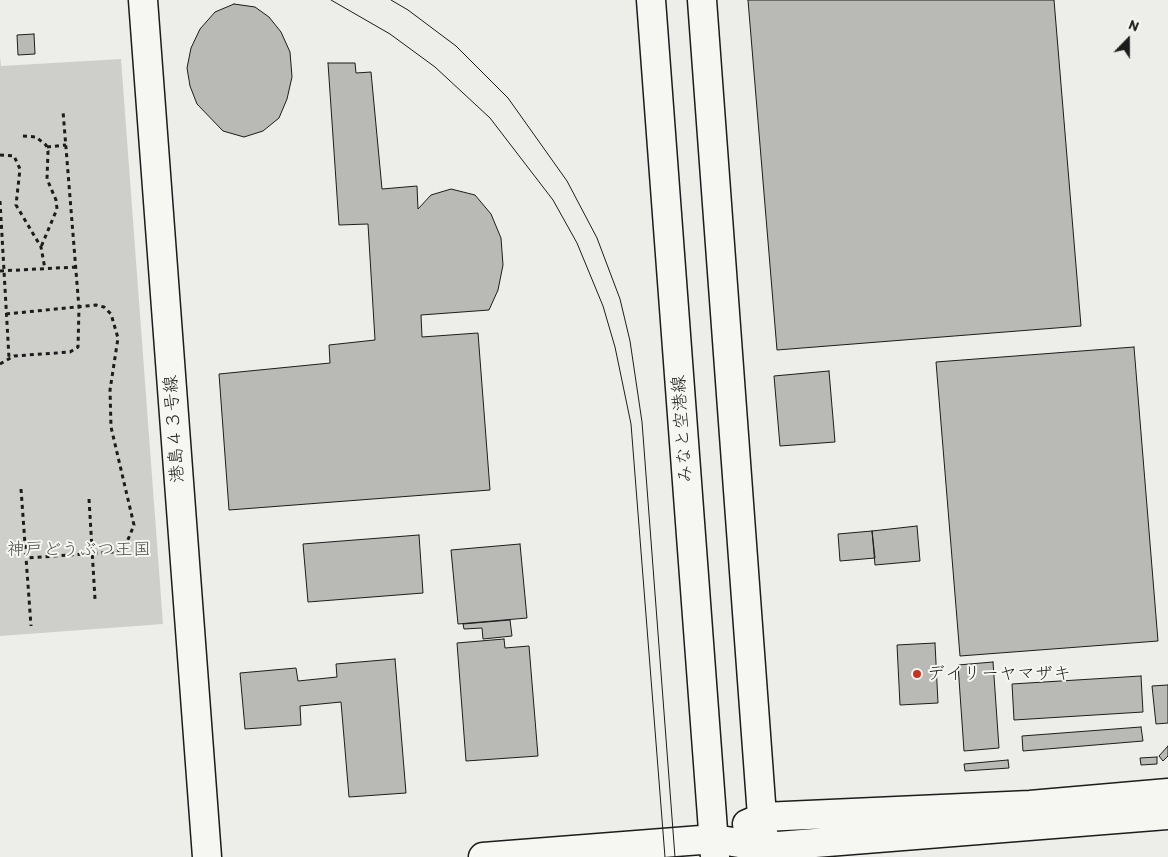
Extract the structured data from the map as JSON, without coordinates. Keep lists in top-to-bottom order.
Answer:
{
  "streets": {
    "street": ["港島４３号線", "みなと空港線"]
  },
  "parks": ["神戸どうぶつ王国"],
  "places": ["デイリーヤマザキ"],
  "north": "top"
}
